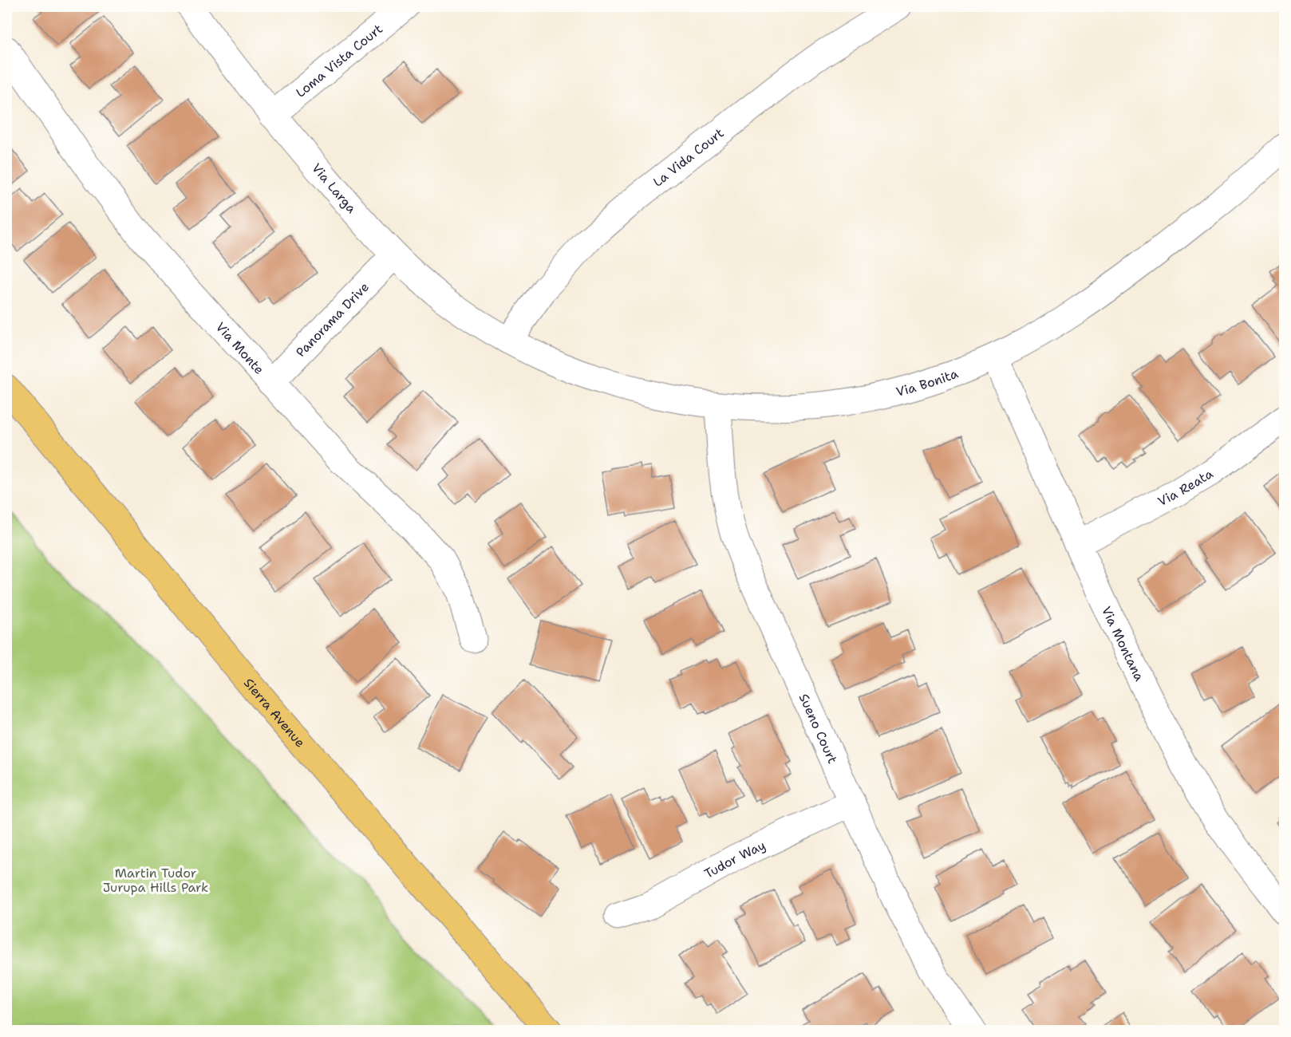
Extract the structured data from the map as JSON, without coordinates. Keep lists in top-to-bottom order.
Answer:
{
  "streets": {
    "main road": ["Sierra Avenue"],
    "street": [
      "Loma Vista Court",
      "La Vida Court",
      "Via Larga",
      "Panorama Drive",
      "Via Monte",
      "Via Bonita",
      "Via Reata",
      "Via Montana",
      "Sueno Court",
      "Tudor Way"
    ]
  },
  "crossings": [
    ["Loma Vista Court", "Via Larga"],
    ["La Vida Court", "Via Larga"],
    ["La Vida Court", "Via Bonita"],
    ["Via Larga", "Panorama Drive"],
    ["Via Larga", "Via Bonita"],
    ["Panorama Drive", "Via Monte"],
    ["Via Bonita", "Via Montana"],
    ["Via Bonita", "Sueno Court"],
    ["Via Reata", "Via Montana"],
    ["Sueno Court", "Tudor Way"]
  ],
  "parks": ["Martin Tudor Jurupa Hills Park"]
}
